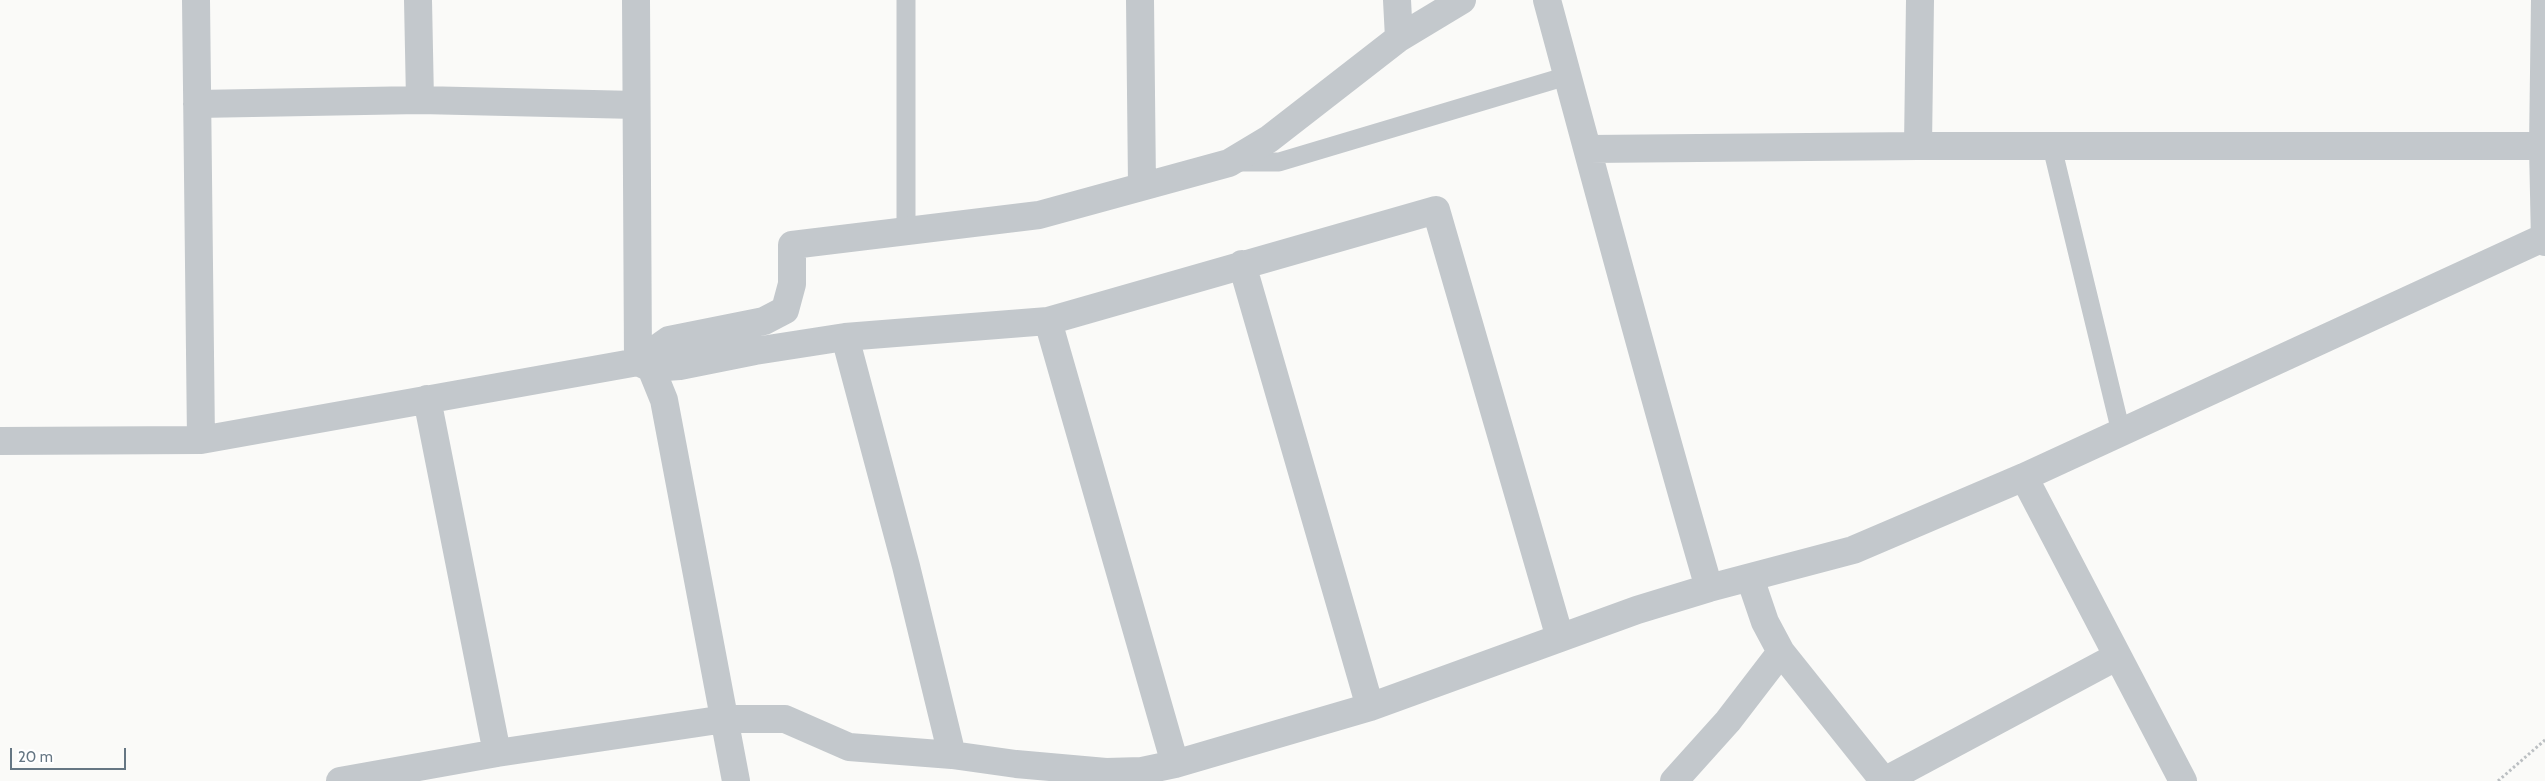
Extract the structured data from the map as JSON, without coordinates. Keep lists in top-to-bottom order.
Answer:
{
  "scale_bar": "20 m"
}
